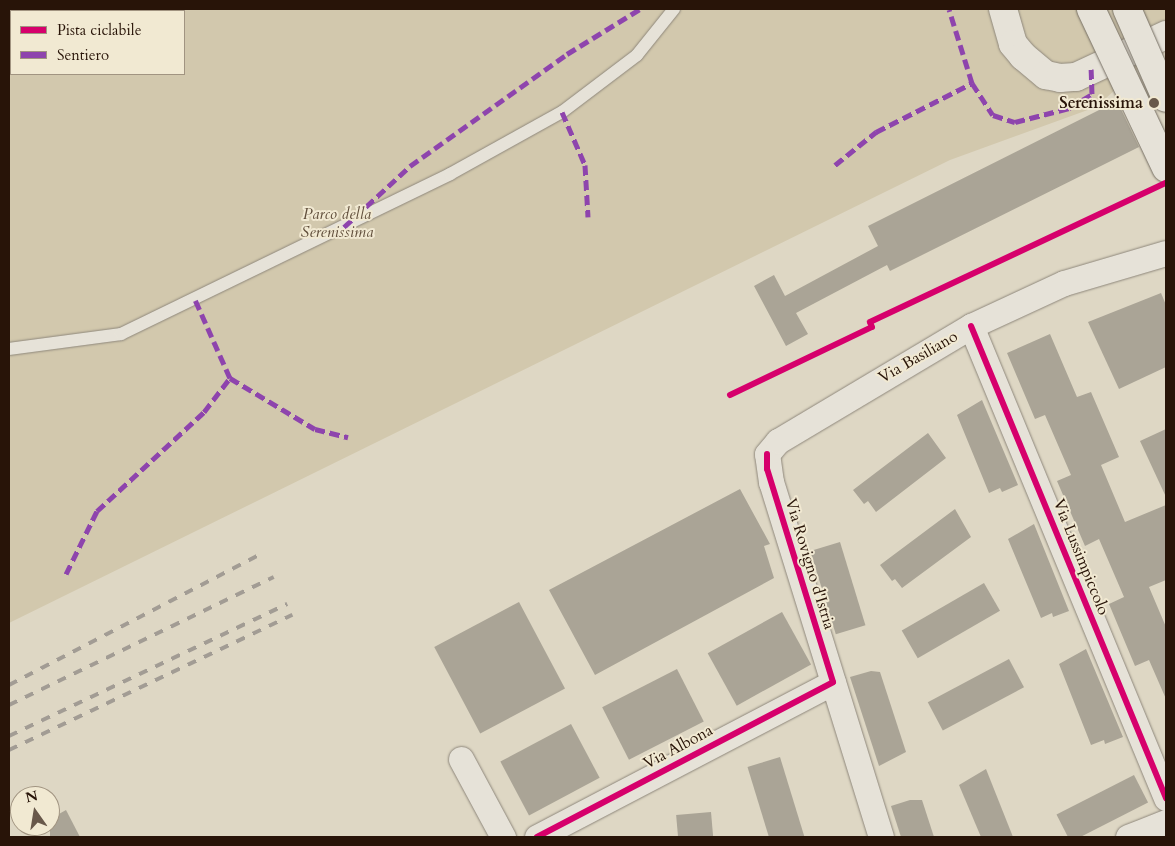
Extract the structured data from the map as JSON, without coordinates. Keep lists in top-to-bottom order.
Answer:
{
  "streets": {
    "street": [
      "Via Basiliano",
      "Via Lussimpiccolo",
      "Via Rovigno d'Istria",
      "Via Albona"
    ]
  },
  "crossings": [
    ["Via Basiliano", "Via Lussimpiccolo"],
    ["Via Basiliano", "Via Rovigno d'Istria"],
    ["Via Rovigno d'Istria", "Via Albona"]
  ],
  "parks": ["Parco della Serenissima"],
  "places": ["Serenissima"],
  "legend": ["Pista ciclabile", "Sentiero"],
  "north": "top"
}
